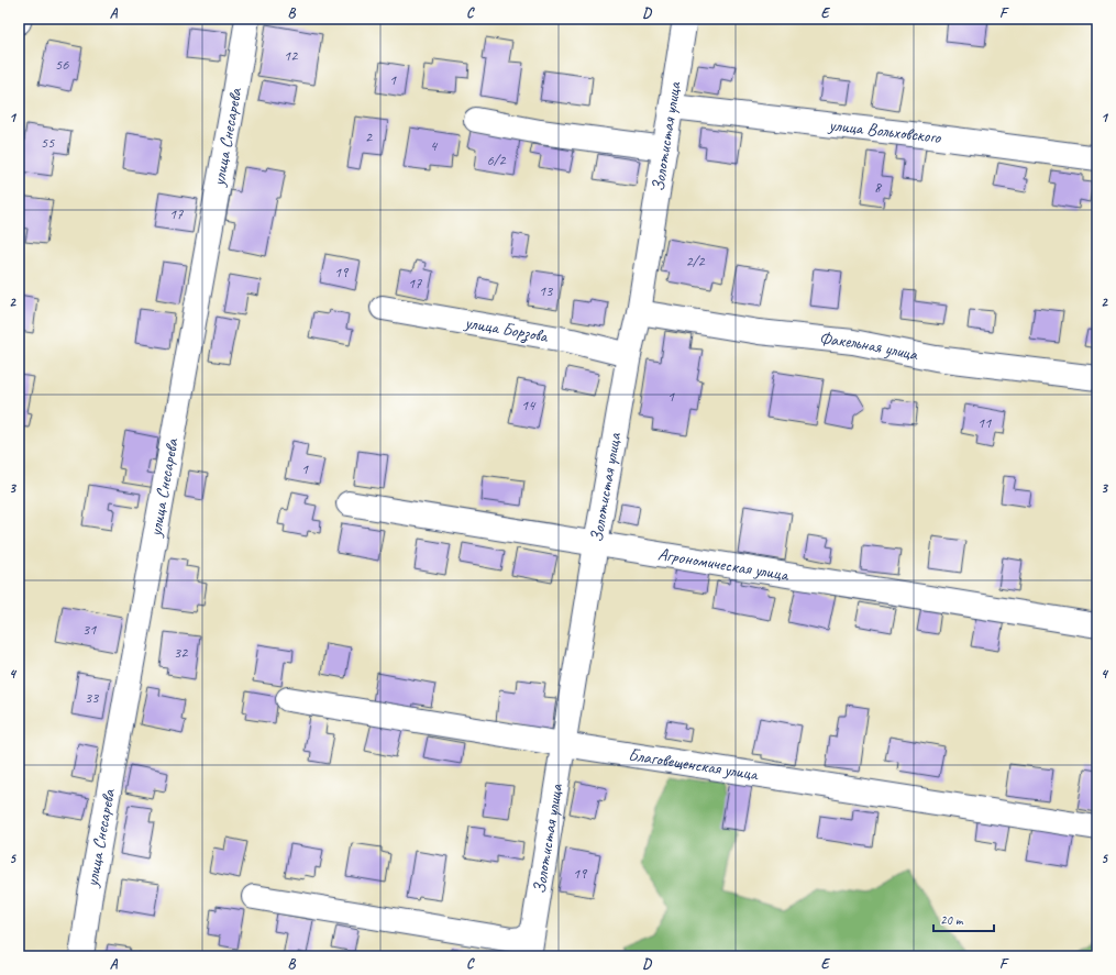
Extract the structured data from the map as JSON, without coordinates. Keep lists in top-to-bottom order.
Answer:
{
  "streets": {
    "street": [
      "улица Вольховского",
      "Золотистая улица",
      "улица Снесарева",
      "улица Борзова",
      "Факельная улица",
      "Агрономическая улица",
      "Благовещенская улица"
    ]
  },
  "crossings": [
    ["улица Вольховского", "Золотистая улица"],
    ["Золотистая улица", "улица Борзова"],
    ["Золотистая улица", "Факельная улица"],
    ["Золотистая улица", "Агрономическая улица"],
    ["Золотистая улица", "Благовещенская улица"]
  ],
  "house_numbers": [
    "12",
    "56",
    "1",
    "2",
    "55",
    "4",
    "6/2",
    "8",
    "17",
    "2/2",
    "19",
    "17",
    "13",
    "1",
    "14",
    "11",
    "1",
    "31",
    "32",
    "33",
    "19"
  ],
  "scale_bar": "20 m",
  "grid": {
    "columns": [
      "A",
      "B",
      "C",
      "D",
      "E",
      "F"
    ],
    "rows": [
      "1",
      "2",
      "3",
      "4",
      "5"
    ]
  }
}
